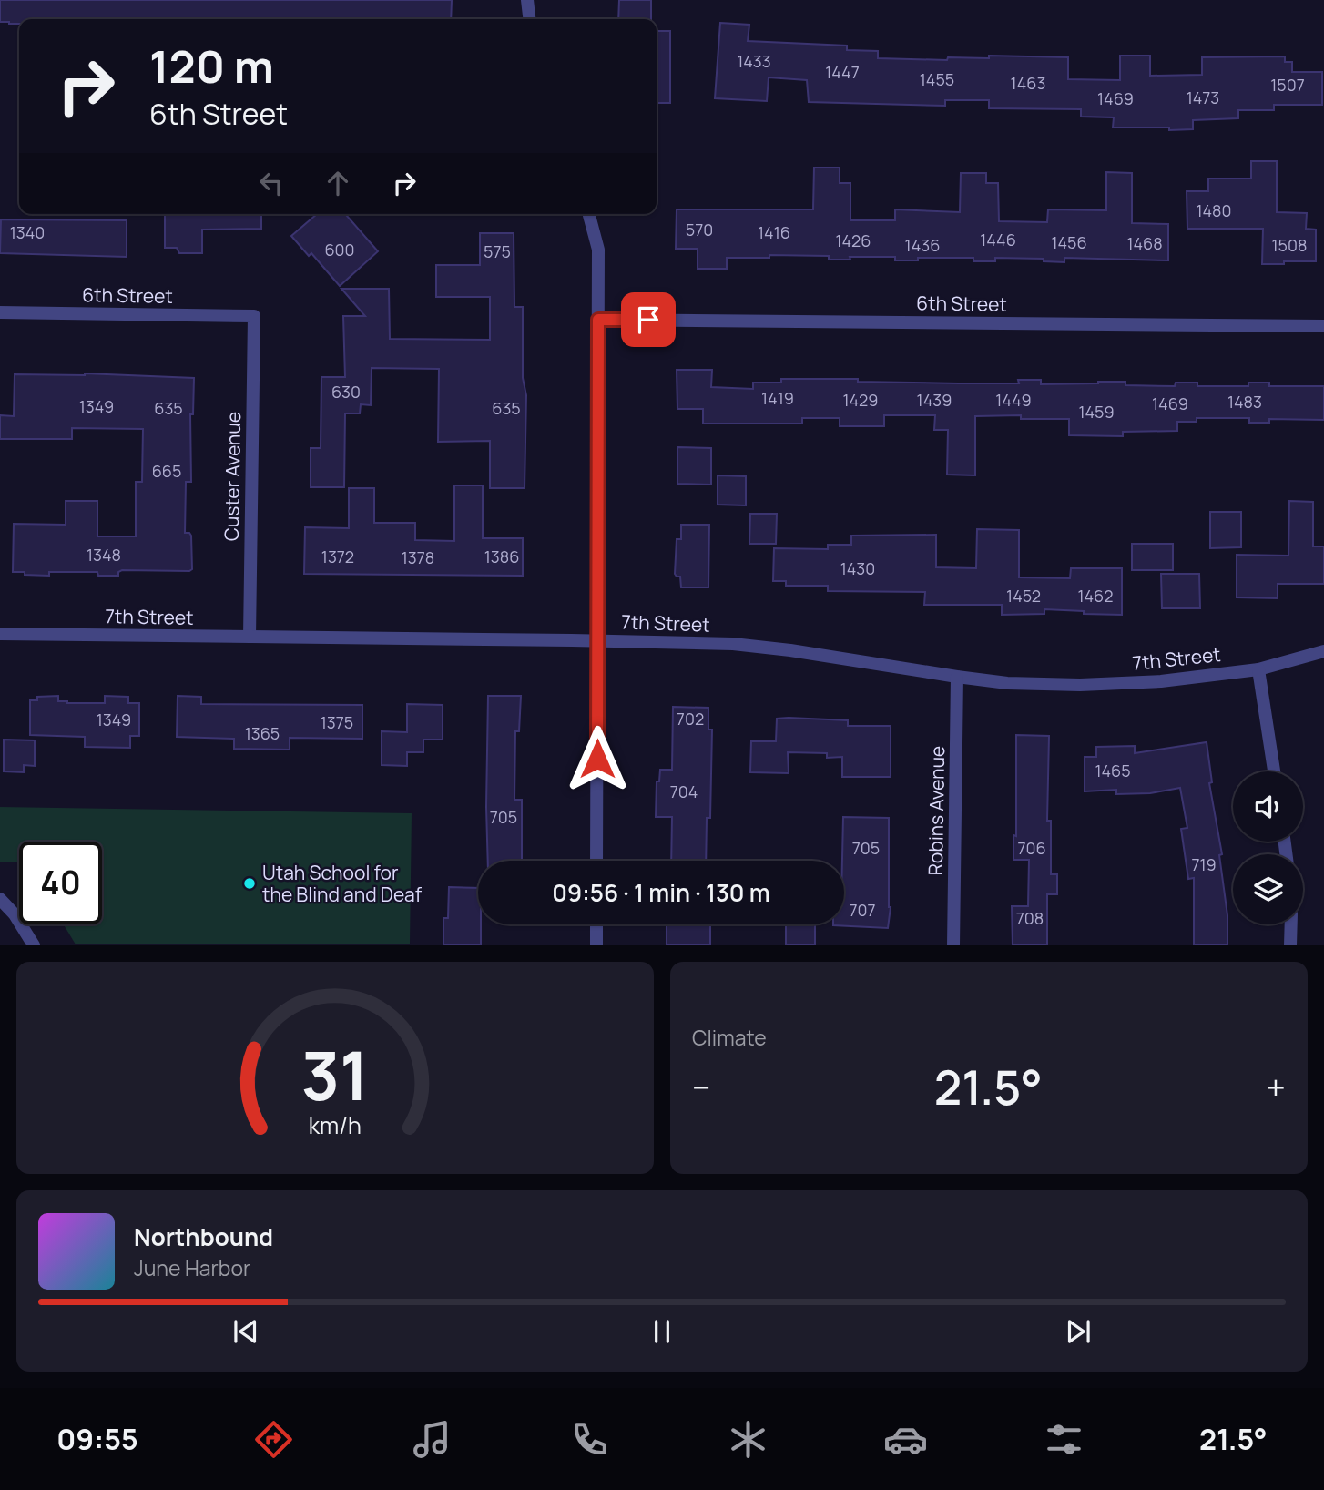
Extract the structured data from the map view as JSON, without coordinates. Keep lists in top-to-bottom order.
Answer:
{
  "streets": {
    "street": [
      "6th Street",
      "Custer Avenue",
      "7th Street",
      "Robins Avenue"
    ]
  },
  "crossings": [
    ["6th Street", "Custer Avenue"],
    ["Custer Avenue", "7th Street"],
    ["7th Street", "Robins Avenue"]
  ],
  "places": ["Utah School for the Blind and Deaf"],
  "house_numbers": [
    "1433",
    "1447",
    "1455",
    "1463",
    "1507",
    "1473",
    "1469",
    "1480",
    "570",
    "1340",
    "1416",
    "1446",
    "1426",
    "1456",
    "1468",
    "1436",
    "1508",
    "600",
    "575",
    "630",
    "1419",
    "1429",
    "1439",
    "1449",
    "1483",
    "1469",
    "1349",
    "635",
    "635",
    "1459",
    "665",
    "1348",
    "1372",
    "1386",
    "1378",
    "1430",
    "1452",
    "1462",
    "702",
    "1349",
    "1375",
    "1365",
    "1465",
    "704",
    "705",
    "705",
    "706",
    "719",
    "707",
    "708"
  ],
  "page": {
    "turn": ["120 m", "6th Street"],
    "limit": "40",
    "trip": "09:56 · 1 min · 130 m",
    "tile": "Climate",
    "heat": ["−", "21.5°", "+"],
    "song": ["Northbound", "June Harbor"],
    "tabs": ["09:55", "21.5°"],
    "gauge": ["31", "km/h"]
  }
}
